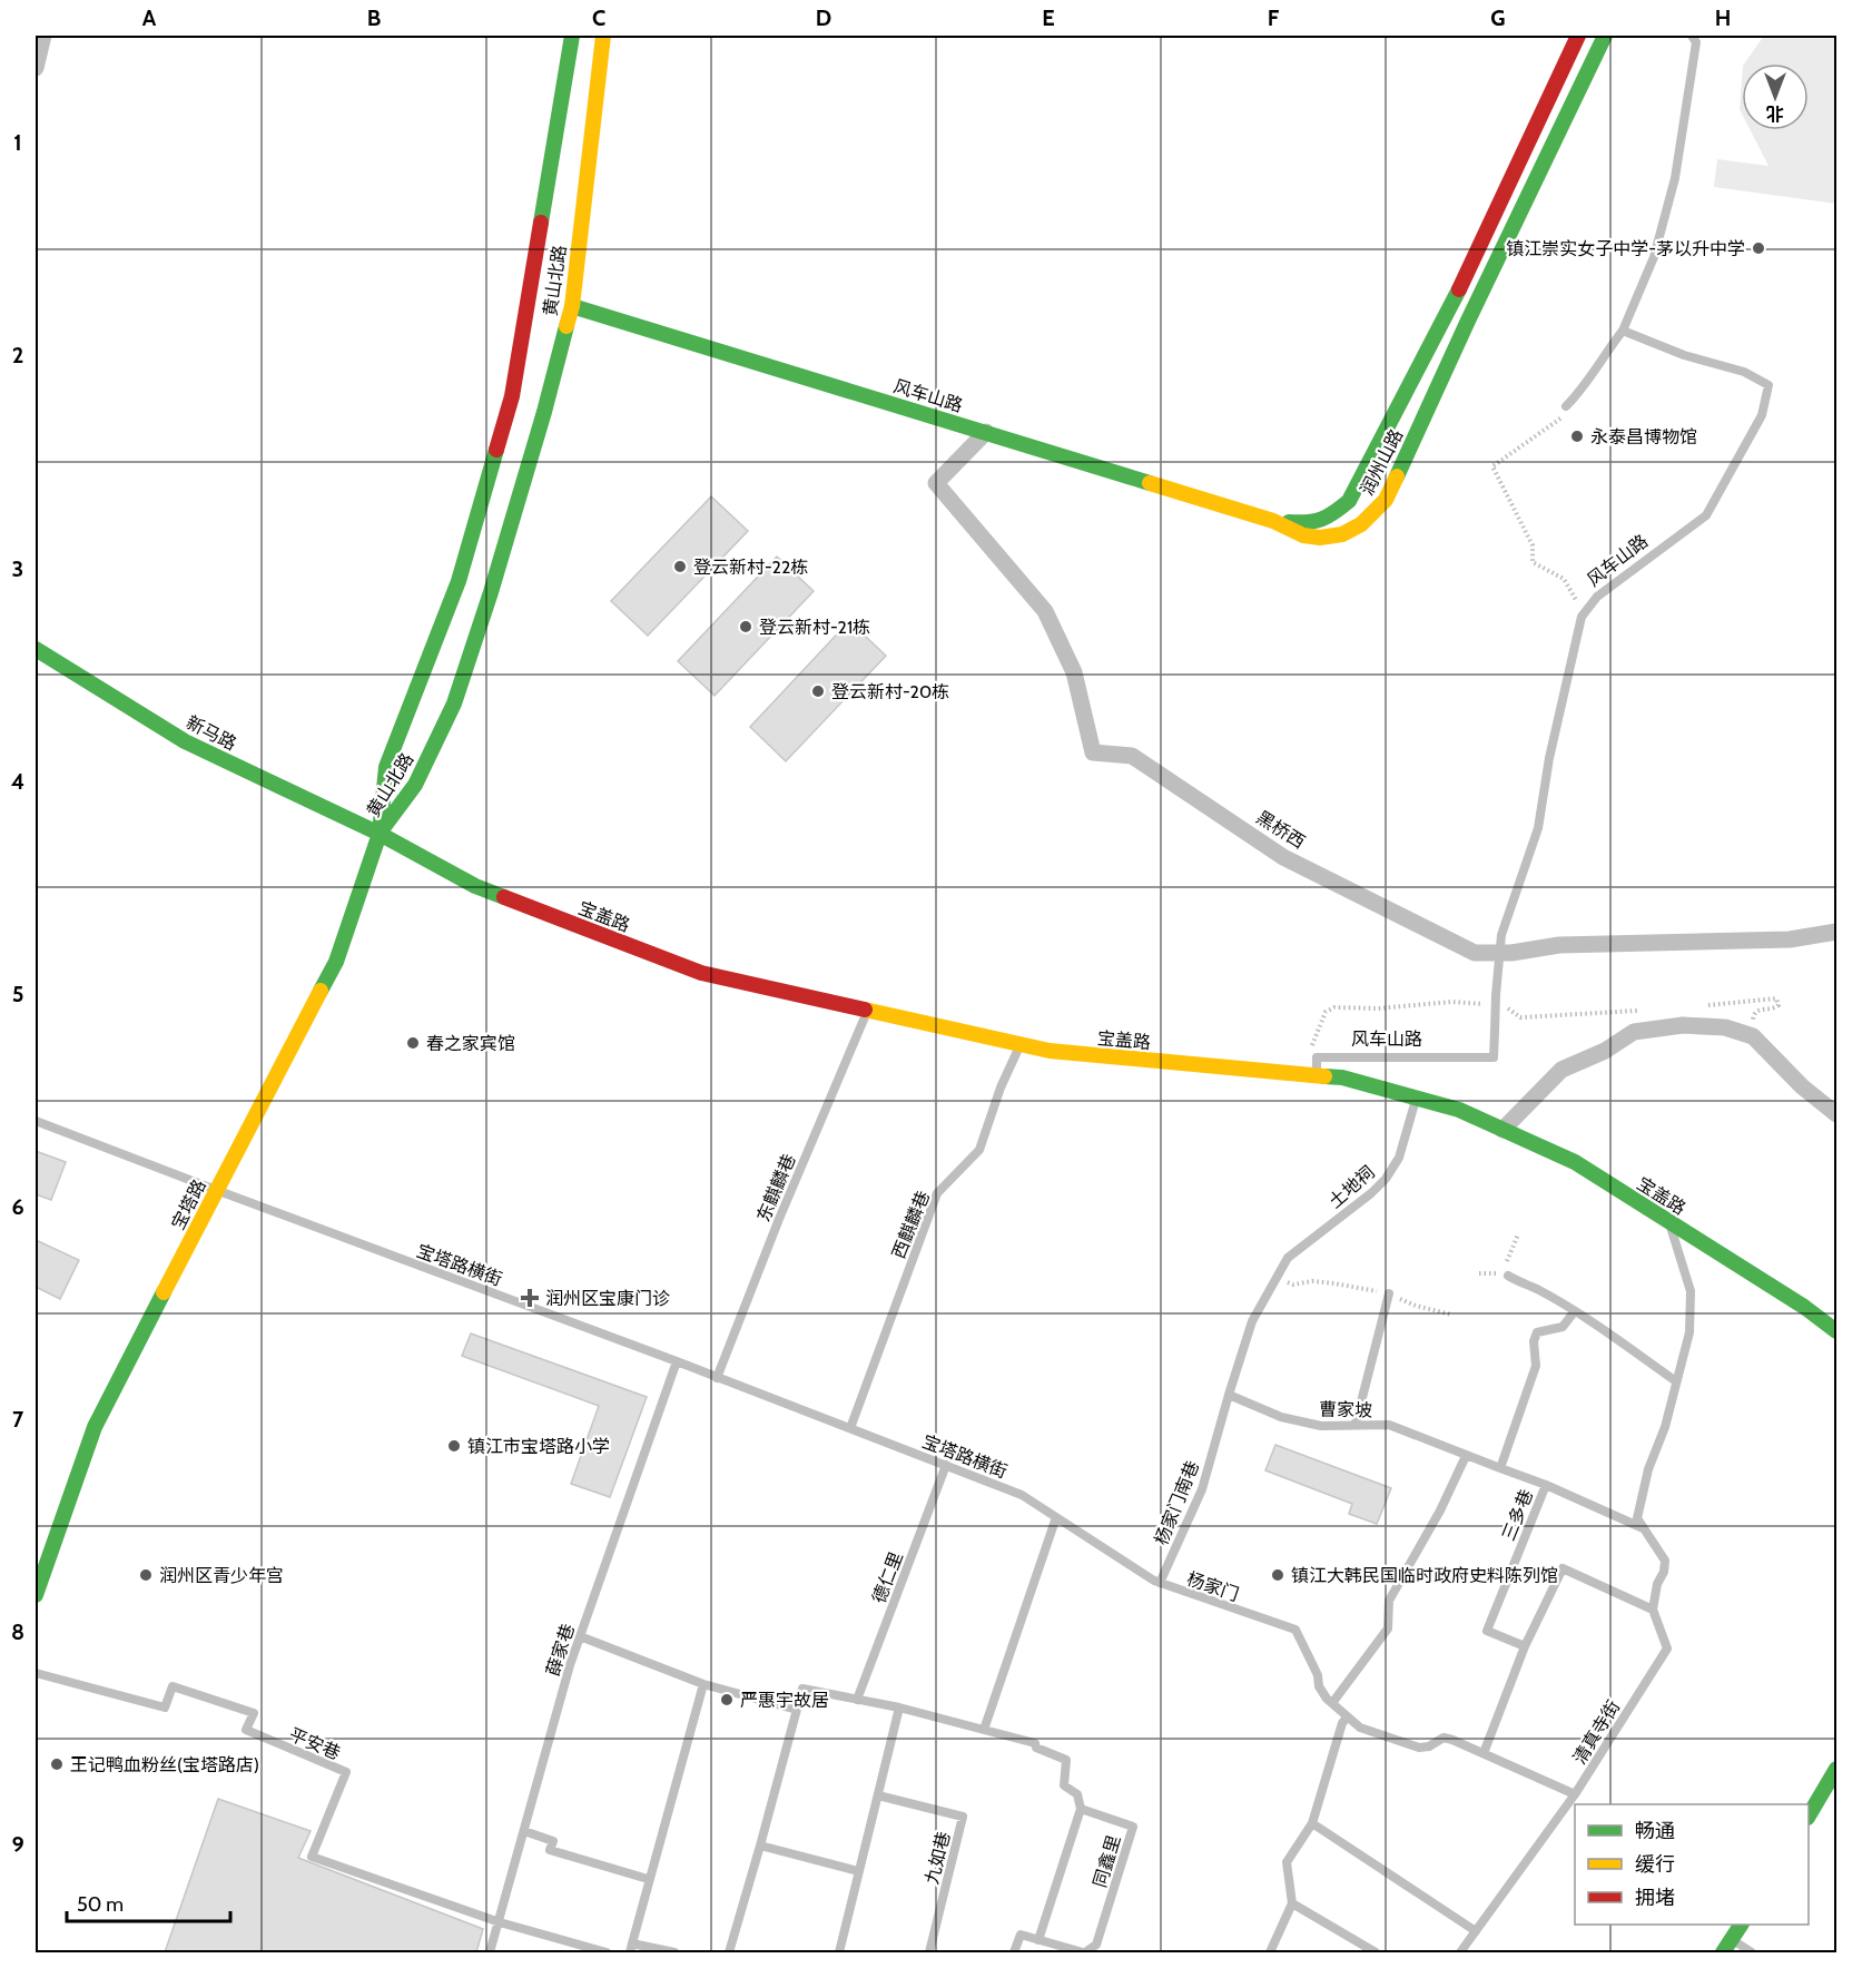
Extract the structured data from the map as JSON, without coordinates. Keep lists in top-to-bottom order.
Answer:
{
  "streets": {
    "street": [
      "黄山北路",
      "风车山路",
      "润州山路",
      "新马路",
      "黑桥西",
      "宝盖路",
      "宝塔路"
    ],
    "lane": [
      "土地祠",
      "东麒麟巷",
      "西麒麟巷",
      "宝塔路横街",
      "曹家坡",
      "杨家门南巷",
      "三多巷",
      "德仁里",
      "杨家门",
      "薛家巷",
      "清真寺街",
      "平安巷",
      "九如巷",
      "同鑫里"
    ]
  },
  "crossings": [
    ["黄山北路", "风车山路"],
    ["黄山北路", "新马路"],
    ["黄山北路", "宝盖路"],
    ["黄山北路", "宝塔路"],
    ["风车山路", "润州山路"],
    ["风车山路", "黑桥西"],
    ["新马路", "宝盖路"],
    ["新马路", "宝塔路"],
    ["宝盖路", "土地祠"],
    ["宝盖路", "东麒麟巷"],
    ["宝盖路", "宝塔路"],
    ["宝盖路", "西麒麟巷"],
    ["土地祠", "曹家坡"],
    ["土地祠", "杨家门南巷"],
    ["东麒麟巷", "宝塔路横街"],
    ["宝塔路", "宝塔路横街"],
    ["西麒麟巷", "宝塔路横街"],
    ["宝塔路横街", "德仁里"],
    ["宝塔路横街", "杨家门"],
    ["宝塔路横街", "薛家巷"],
    ["曹家坡", "杨家门南巷"],
    ["曹家坡", "三多巷"],
    ["杨家门南巷", "杨家门"],
    ["杨家门", "清真寺街"],
    ["薛家巷", "平安巷"]
  ],
  "places": {
    "other": [
      "镇江崇实女子中学-茅以升中学",
      "永泰昌博物馆",
      "登云新村-22栋",
      "登云新村-21栋",
      "登云新村-20栋",
      "春之家宾馆",
      "镇江市宝塔路小学",
      "润州区青少年宫",
      "镇江大韩民国临时政府史料陈列馆",
      "严惠宇故居",
      "王记鸭血粉丝(宝塔路店)"
    ],
    "health": ["润州区宝康门诊"]
  },
  "legend": ["畅通", "缓行", "拥堵"],
  "scale_bar": "50 m",
  "north": "bottom",
  "grid": {
    "columns": [
      "A",
      "B",
      "C",
      "D",
      "E",
      "F",
      "G",
      "H"
    ],
    "rows": [
      "1",
      "2",
      "3",
      "4",
      "5",
      "6",
      "7",
      "8",
      "9"
    ]
  }
}
